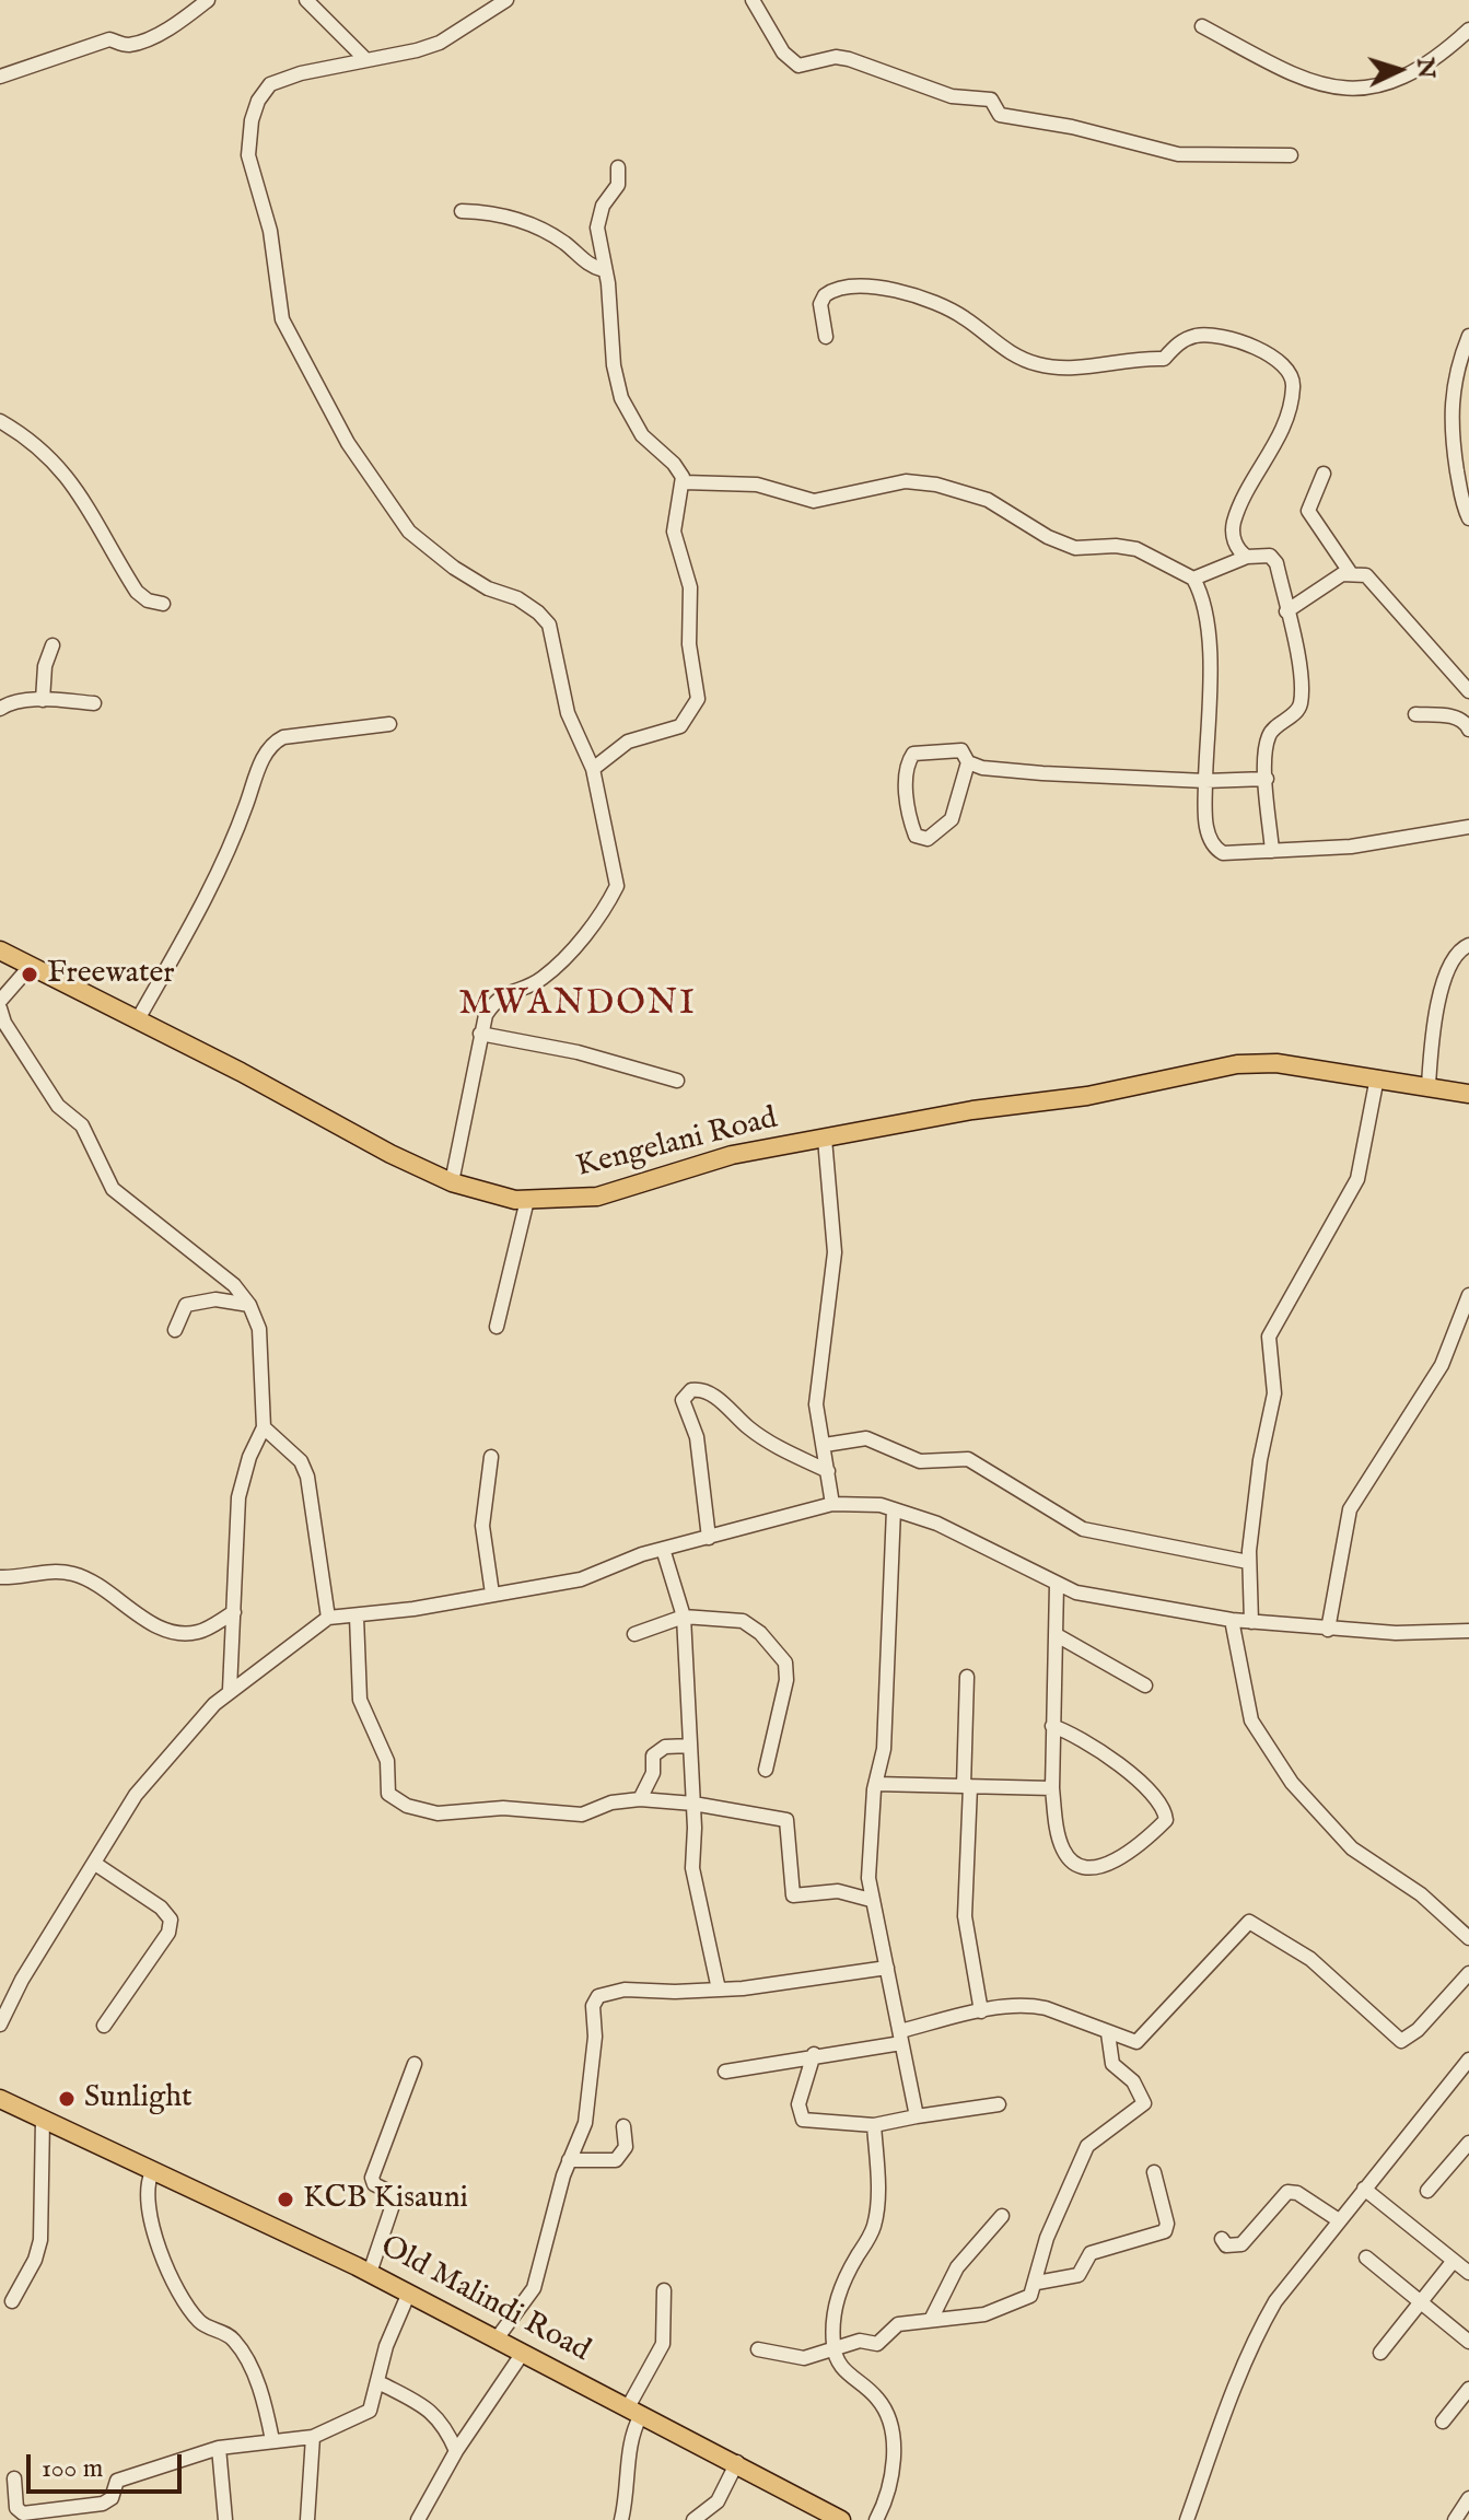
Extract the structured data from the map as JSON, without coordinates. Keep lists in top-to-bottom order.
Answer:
{
  "streets": {
    "main road": ["Kengelani Road", "Old Malindi Road"]
  },
  "districts": ["MWANDONI"],
  "places": ["Freewater", "Sunlight", "KCB Kisauni"],
  "scale_bar": "100 m",
  "north": "right"
}
